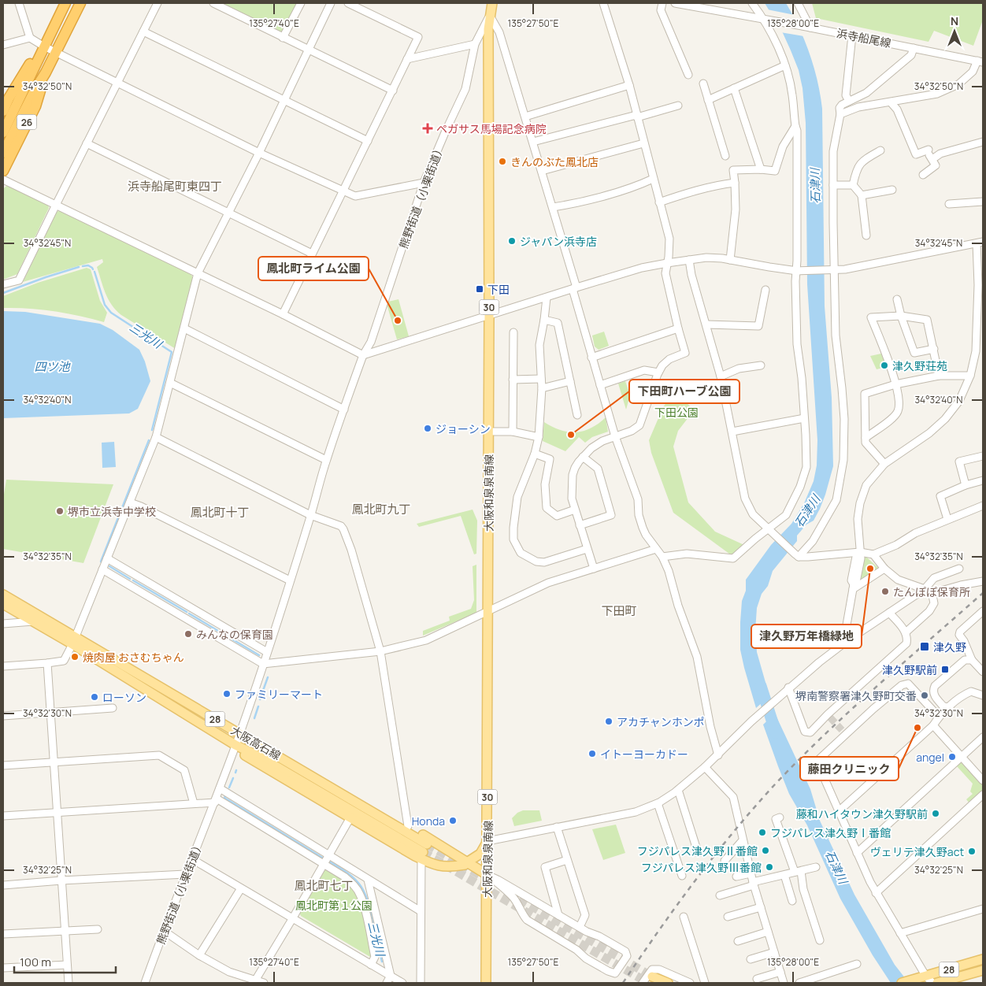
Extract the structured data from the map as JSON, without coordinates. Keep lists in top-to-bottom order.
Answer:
{
  "streets": {
    "highway": ["26"],
    "main road": [
      "30",
      "大阪和泉泉南線",
      "28",
      "大阪高石線"
    ],
    "street": ["浜寺船尾線", "熊野街道（小栗街道）"]
  },
  "crossings": [
    ["熊野街道（小栗街道）", "大阪和泉泉南線"],
    ["熊野街道（小栗街道）", "大阪高石線"]
  ],
  "districts": [
    "浜寺船尾町東四丁",
    "鳳北町九丁",
    "鳳北町十丁",
    "下田町",
    "鳳北町七丁"
  ],
  "water": ["石津川", "三光川", "四ツ池"],
  "parks": ["下田公園", "鳳北町第１公園"],
  "places": {
    "health": ["ペガサス馬場記念病院"],
    "other": [
      "きんのぶた鳳北店",
      "ジャパン浜寺店",
      "鳳北町ライム公園",
      "津久野荘苑",
      "ジョーシン",
      "下田町ハーブ公園",
      "堺市立浜寺中学校",
      "津久野万年橋緑地",
      "たんぽぽ保育所",
      "みんなの保育園",
      "焼肉屋 おさむちゃん",
      "ファミリーマート",
      "堺南警察署津久野町交番",
      "ローソン",
      "アカチャンホンポ",
      "藤田クリニック",
      "イトーヨーカドー",
      "angel",
      "藤和ハイタウン津久野駅前",
      "Honda",
      "フジパレス津久野Ⅰ番館",
      "フジパレス津久野Ⅱ番館",
      "ヴェリテ津久野act",
      "フジパレス津久野Ⅲ番館"
    ],
    "transit": ["下田", "津久野", "津久野駅前"]
  },
  "scale_bar": "100 m",
  "north": "top",
  "coordinates": [
    "135°27'40\"E",
    "135°27'50\"E",
    "135°28'00\"E",
    "34°32'50\"N",
    "34°32'45\"N",
    "34°32'40\"N",
    "34°32'35\"N",
    "34°32'30\"N",
    "34°32'25\"N"
  ]
}
